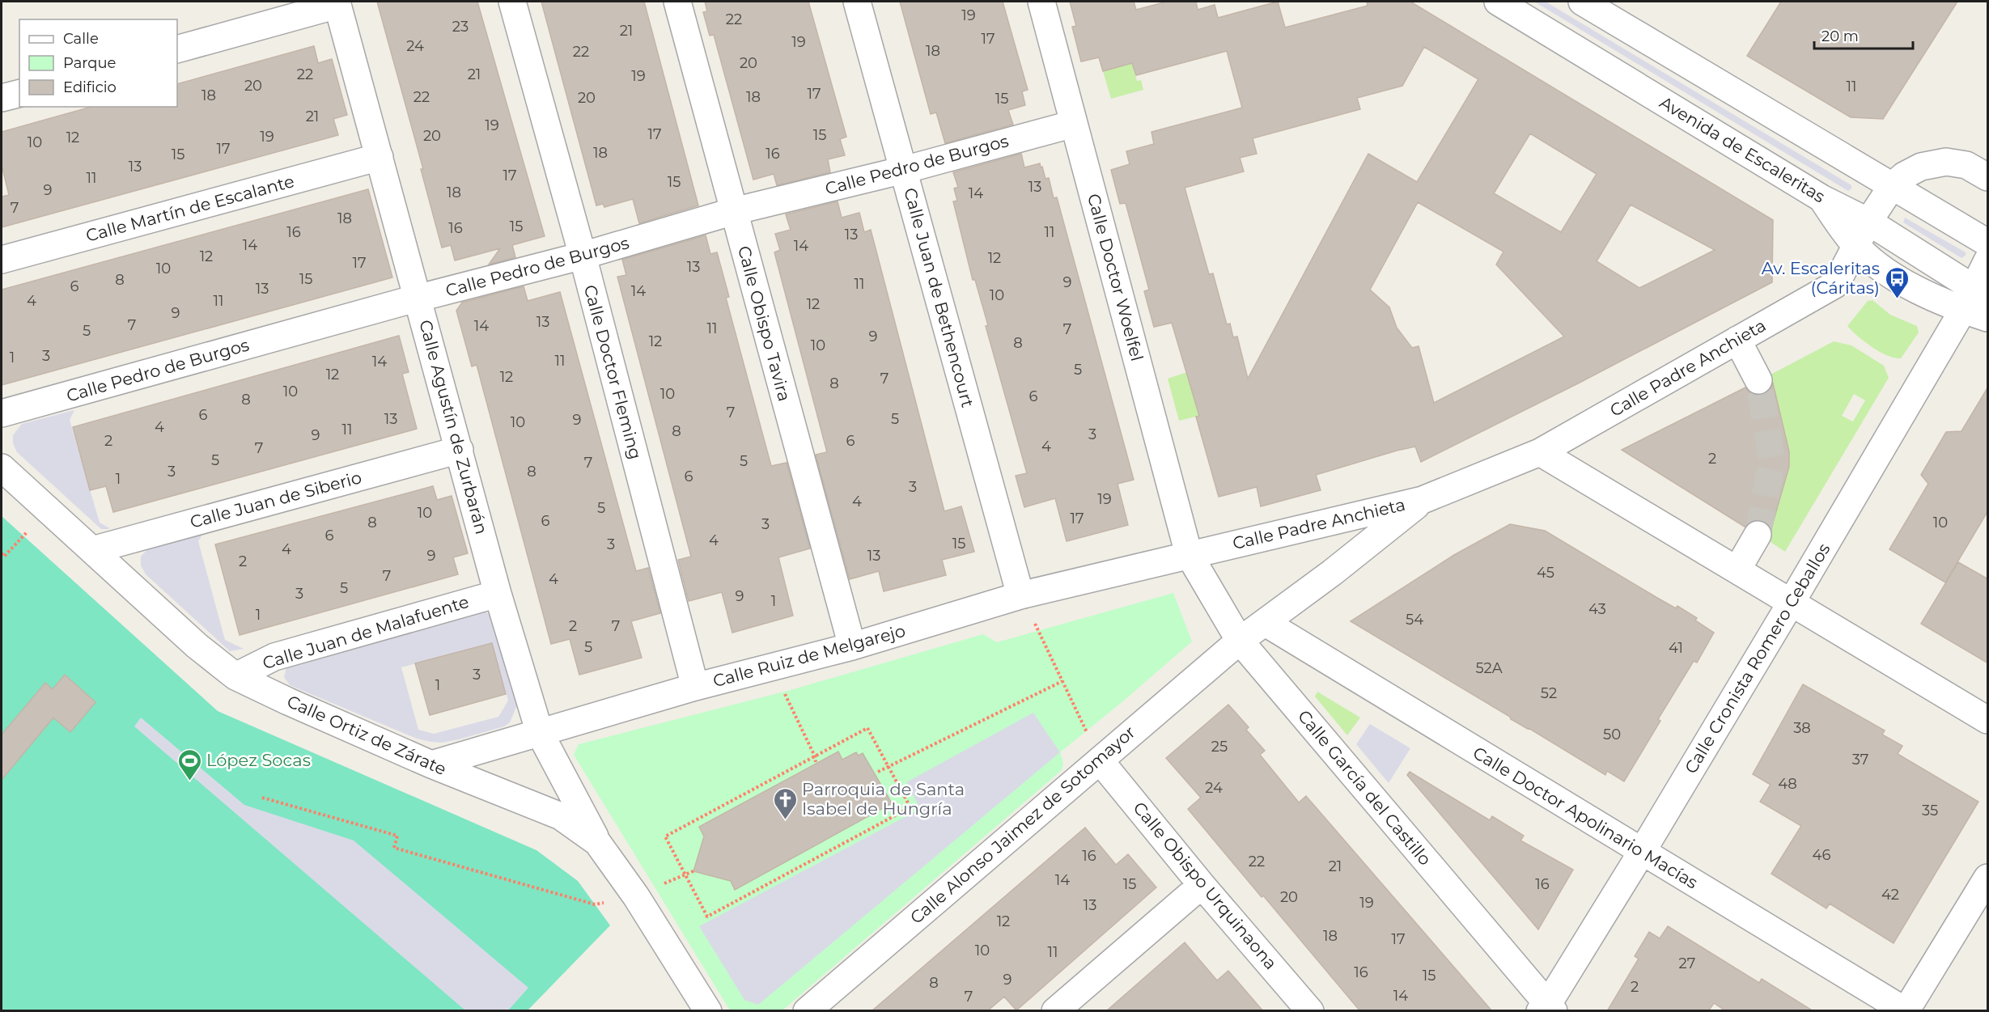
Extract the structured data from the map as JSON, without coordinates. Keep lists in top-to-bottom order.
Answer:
{
  "streets": {
    "street": [
      "Avenida de Escaleritas",
      "Calle Pedro de Burgos",
      "Calle Martín de Escalante",
      "Calle Doctor Woelfel",
      "Calle Juan de Bethencourt",
      "Calle Obispo Tavira",
      "Calle Padre Anchieta",
      "Calle Doctor Fleming",
      "Calle Agustín de Zurbarán",
      "Calle Juan de Siberio",
      "Calle Juan de Malafuente",
      "Calle Ruiz de Melgarejo",
      "Calle Cronista Romero Ceballos",
      "Calle Ortiz de Zárate",
      "Calle García del Castillo",
      "Calle Doctor Apolinario Macías",
      "Calle Alonso Jaimez de Sotomayor",
      "Calle Obispo Urquinaona"
    ]
  },
  "crossings": [
    ["Avenida de Escaleritas", "Calle Padre Anchieta"],
    ["Avenida de Escaleritas", "Calle Cronista Romero Ceballos"],
    ["Calle Pedro de Burgos", "Calle Doctor Woelfel"],
    ["Calle Pedro de Burgos", "Calle Juan de Bethencourt"],
    ["Calle Pedro de Burgos", "Calle Obispo Tavira"],
    ["Calle Pedro de Burgos", "Calle Doctor Fleming"],
    ["Calle Pedro de Burgos", "Calle Agustín de Zurbarán"],
    ["Calle Martín de Escalante", "Calle Agustín de Zurbarán"],
    ["Calle Doctor Woelfel", "Calle Padre Anchieta"],
    ["Calle Doctor Woelfel", "Calle Ruiz de Melgarejo"],
    ["Calle Doctor Woelfel", "Calle García del Castillo"],
    ["Calle Juan de Bethencourt", "Calle Ruiz de Melgarejo"],
    ["Calle Obispo Tavira", "Calle Ruiz de Melgarejo"],
    ["Calle Padre Anchieta", "Calle Ruiz de Melgarejo"],
    ["Calle Padre Anchieta", "Calle García del Castillo"],
    ["Calle Padre Anchieta", "Calle Doctor Apolinario Macías"],
    ["Calle Padre Anchieta", "Calle Alonso Jaimez de Sotomayor"],
    ["Calle Doctor Fleming", "Calle Ruiz de Melgarejo"],
    ["Calle Agustín de Zurbarán", "Calle Juan de Siberio"],
    ["Calle Agustín de Zurbarán", "Calle Juan de Malafuente"],
    ["Calle Agustín de Zurbarán", "Calle Ruiz de Melgarejo"],
    ["Calle Agustín de Zurbarán", "Calle Ortiz de Zárate"],
    ["Calle Juan de Siberio", "Calle Ortiz de Zárate"],
    ["Calle Juan de Malafuente", "Calle Ortiz de Zárate"],
    ["Calle Ruiz de Melgarejo", "Calle Ortiz de Zárate"],
    ["Calle Ruiz de Melgarejo", "Calle García del Castillo"],
    ["Calle Cronista Romero Ceballos", "Calle García del Castillo"],
    ["Calle Cronista Romero Ceballos", "Calle Doctor Apolinario Macías"],
    ["Calle García del Castillo", "Calle Alonso Jaimez de Sotomayor"],
    ["Calle Alonso Jaimez de Sotomayor", "Calle Obispo Urquinaona"]
  ],
  "places": {
    "bus stop": ["Av. Escaleritas (Cáritas)"],
    "sports": ["López Socas"],
    "church": ["Parroquia de Santa Isabel de Hungría"]
  },
  "house_numbers": [
    "19",
    "22",
    "23",
    "21",
    "17",
    "19",
    "24",
    "18",
    "22",
    "20",
    "22",
    "21",
    "19",
    "20",
    "11",
    "17",
    "18",
    "22",
    "18",
    "20",
    "15",
    "21",
    "19",
    "17",
    "15",
    "20",
    "19",
    "12",
    "10",
    "17",
    "18",
    "16",
    "15",
    "13",
    "17",
    "11",
    "15",
    "13",
    "9",
    "18",
    "14",
    "7",
    "18",
    "15",
    "16",
    "16",
    "11",
    "13",
    "14",
    "14",
    "12",
    "12",
    "17",
    "13",
    "10",
    "15",
    "8",
    "9",
    "11",
    "6",
    "13",
    "14",
    "10",
    "4",
    "11",
    "12",
    "9",
    "13",
    "7",
    "14",
    "11",
    "7",
    "5",
    "9",
    "12",
    "8",
    "10",
    "3",
    "1",
    "11",
    "14",
    "5",
    "12",
    "12",
    "7",
    "8",
    "10",
    "10",
    "6",
    "8",
    "7",
    "6",
    "13",
    "5",
    "9",
    "10",
    "4",
    "11",
    "8",
    "3",
    "9",
    "2",
    "6",
    "4",
    "7",
    "2",
    "5",
    "5",
    "7",
    "3",
    "8",
    "6",
    "1",
    "3",
    "19",
    "4",
    "5",
    "10",
    "17",
    "6",
    "8",
    "10",
    "3",
    "6",
    "4",
    "15",
    "3",
    "4",
    "9",
    "13",
    "2",
    "45",
    "7",
    "4",
    "5",
    "3",
    "9",
    "1",
    "43",
    "1",
    "54",
    "2",
    "7",
    "5",
    "41",
    "52A",
    "3",
    "1",
    "52",
    "38",
    "50",
    "25",
    "37",
    "48",
    "24",
    "35",
    "46",
    "16",
    "22",
    "21",
    "14",
    "15",
    "16",
    "42",
    "20",
    "19",
    "13",
    "12",
    "18",
    "17",
    "10",
    "11",
    "27",
    "16",
    "15",
    "9",
    "8",
    "2",
    "14",
    "7"
  ],
  "legend": ["Calle", "Parque", "Edificio"],
  "scale_bar": "20 m"
}
